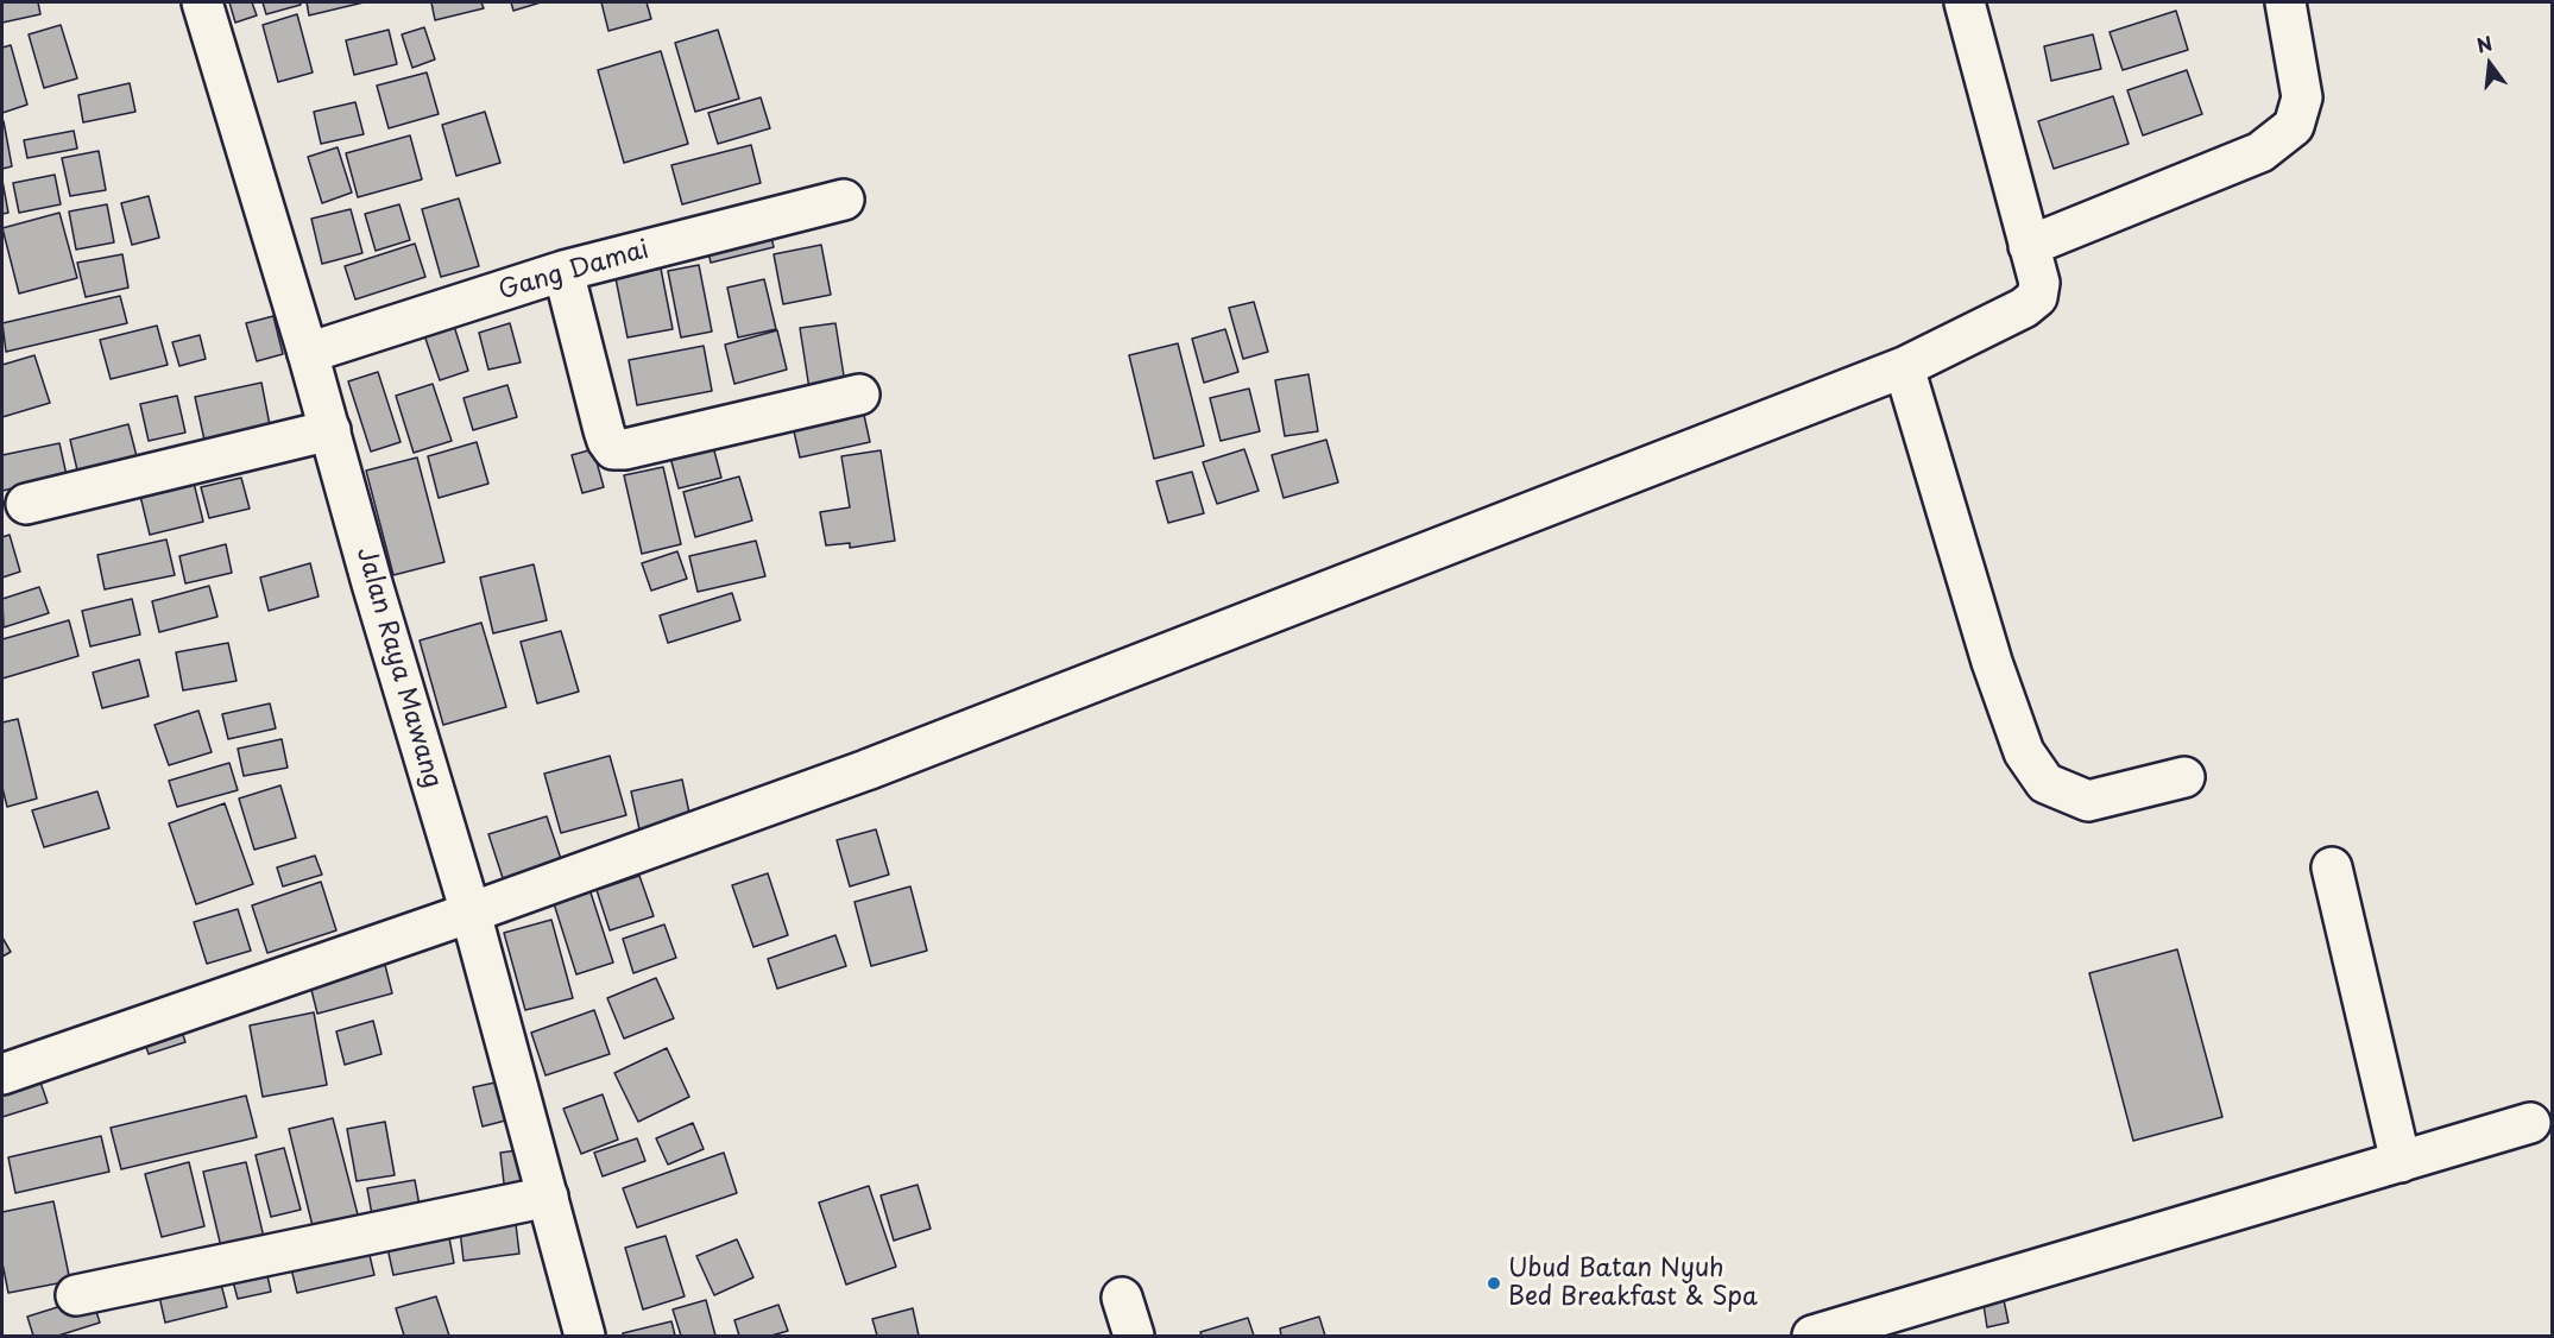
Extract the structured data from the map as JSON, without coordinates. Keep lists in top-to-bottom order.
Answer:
{
  "streets": {
    "street": ["Gang Damai", "Jalan Raya Mawang"]
  },
  "crossings": [
    ["Gang Damai", "Jalan Raya Mawang"]
  ],
  "places": ["Ubud Batan Nyuh Bed Breakfast & Spa"],
  "north": "top"
}
